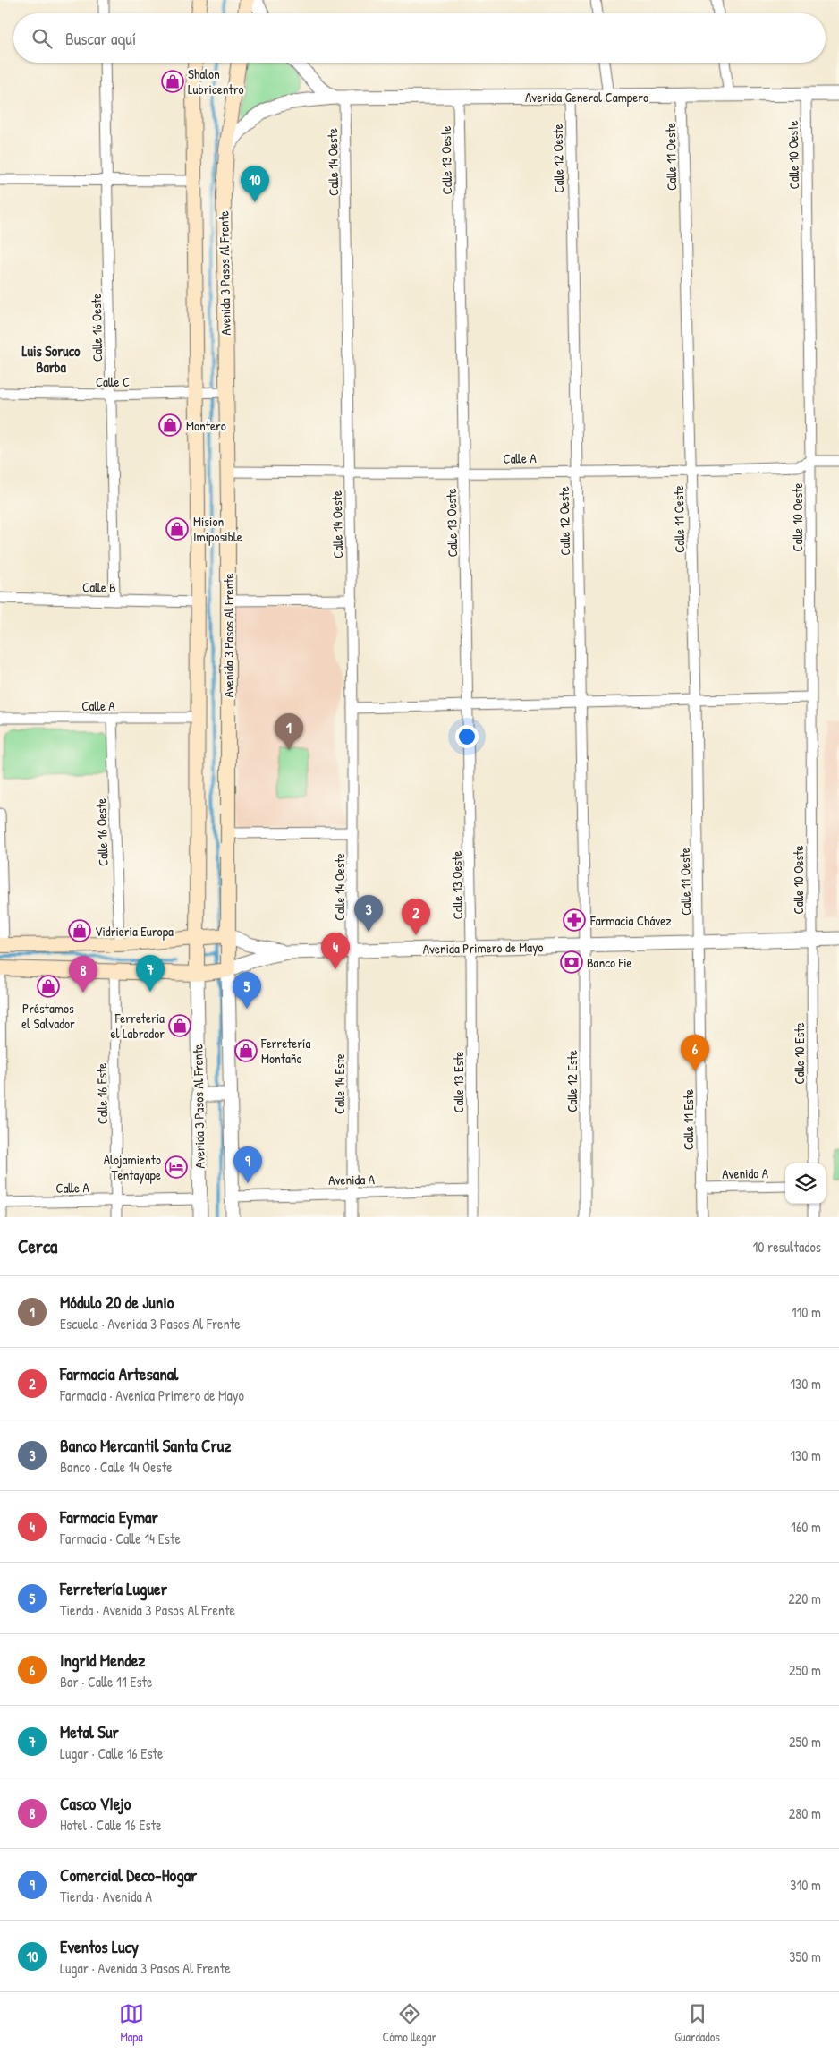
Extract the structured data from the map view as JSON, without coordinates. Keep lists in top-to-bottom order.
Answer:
{
  "streets": {
    "main road": ["Avenida 3 Pasos Al Frente"],
    "street": [
      "Avenida General Campero",
      "Calle 10 Oeste",
      "Calle 11 Oeste",
      "Calle 12 Oeste",
      "Calle 13 Oeste",
      "Calle 14 Oeste",
      "Calle 16 Oeste",
      "Calle C",
      "Calle A",
      "Calle B",
      "Avenida Primero de Mayo",
      "Calle 10 Este",
      "Calle 12 Este",
      "Calle 13 Este",
      "Calle 14 Este",
      "Calle 16 Este",
      "Calle 11 Este",
      "Avenida A"
    ]
  },
  "crossings": [
    ["Avenida General Campero", "Calle 10 Oeste"],
    ["Avenida General Campero", "Calle 11 Oeste"],
    ["Avenida General Campero", "Calle 12 Oeste"],
    ["Avenida General Campero", "Calle 13 Oeste"],
    ["Avenida General Campero", "Calle 14 Oeste"],
    ["Avenida General Campero", "Avenida 3 Pasos Al Frente"],
    ["Calle 10 Oeste", "Calle A"],
    ["Calle 10 Oeste", "Avenida Primero de Mayo"],
    ["Calle 10 Oeste", "Calle 10 Este"],
    ["Calle 11 Oeste", "Calle A"],
    ["Calle 11 Oeste", "Avenida Primero de Mayo"],
    ["Calle 11 Oeste", "Calle 11 Este"],
    ["Calle 12 Oeste", "Calle A"],
    ["Calle 12 Oeste", "Avenida Primero de Mayo"],
    ["Calle 12 Oeste", "Calle 12 Este"],
    ["Calle 13 Oeste", "Calle A"],
    ["Calle 13 Oeste", "Avenida Primero de Mayo"],
    ["Calle 13 Oeste", "Calle 13 Este"],
    ["Calle 14 Oeste", "Calle A"],
    ["Calle 14 Oeste", "Avenida Primero de Mayo"],
    ["Calle 14 Oeste", "Calle 14 Este"],
    ["Avenida 3 Pasos Al Frente", "Calle C"],
    ["Avenida 3 Pasos Al Frente", "Calle A"],
    ["Avenida 3 Pasos Al Frente", "Calle B"],
    ["Avenida 3 Pasos Al Frente", "Avenida Primero de Mayo"],
    ["Avenida 3 Pasos Al Frente", "Avenida A"],
    ["Calle 16 Oeste", "Calle C"],
    ["Calle 16 Oeste", "Calle A"],
    ["Calle 16 Oeste", "Calle B"],
    ["Calle A", "Calle 16 Este"],
    ["Avenida Primero de Mayo", "Calle 10 Este"],
    ["Avenida Primero de Mayo", "Calle 12 Este"],
    ["Avenida Primero de Mayo", "Calle 13 Este"],
    ["Avenida Primero de Mayo", "Calle 14 Este"],
    ["Avenida Primero de Mayo", "Calle 11 Este"],
    ["Calle 13 Este", "Avenida A"],
    ["Calle 14 Este", "Avenida A"],
    ["Calle 11 Este", "Avenida A"]
  ],
  "districts": ["Luis Soruco Barba"],
  "places": {
    "shop": [
      "Shalon Lubricentro",
      "Montero",
      "Mision Imiposible",
      "Vidrieria Europa",
      "Préstamos el Salvador",
      "Ferretería el Labrador",
      "Ferretería Montaño"
    ],
    "pharmacy": ["Farmacia Chávez"],
    "bank": ["Banco Fie"],
    "hotel": ["Alojamiento Tentayape"]
  },
  "page": {
    "search": "Buscar aquí",
    "pins": [
      "10",
      "1",
      "3",
      "2",
      "4",
      "7",
      "8",
      "5",
      "6",
      "9"
    ],
    "heading": ["Cerca", "10 resultados"],
    "list": [
      {
        "mark": "1",
        "name": "Módulo 20 de Junio",
        "note": "Escuela · Avenida 3 Pasos Al Frente",
        "value": "110 m"
      },
      {
        "mark": "2",
        "name": "Farmacia Artesanal",
        "note": "Farmacia · Avenida Primero de Mayo",
        "value": "130 m"
      },
      {
        "mark": "3",
        "name": "Banco Mercantil Santa Cruz",
        "note": "Banco · Calle 14 Oeste",
        "value": "130 m"
      },
      {
        "mark": "4",
        "name": "Farmacia Eymar",
        "note": "Farmacia · Calle 14 Este",
        "value": "160 m"
      },
      {
        "mark": "5",
        "name": "Ferretería Luguer",
        "note": "Tienda · Avenida 3 Pasos Al Frente",
        "value": "220 m"
      },
      {
        "mark": "6",
        "name": "Ingrid Mendez",
        "note": "Bar · Calle 11 Este",
        "value": "250 m"
      },
      {
        "mark": "7",
        "name": "Metal Sur",
        "note": "Lugar · Calle 16 Este",
        "value": "250 m"
      },
      {
        "mark": "8",
        "name": "Casco VIejo",
        "note": "Hotel · Calle 16 Este",
        "value": "280 m"
      },
      {
        "mark": "9",
        "name": "Comercial Deco-Hogar",
        "note": "Tienda · Avenida A",
        "value": "310 m"
      },
      {
        "mark": "10",
        "name": "Eventos Lucy",
        "note": "Lugar · Avenida 3 Pasos Al Frente",
        "value": "350 m"
      }
    ],
    "nav": ["Mapa", "Cómo llegar", "Guardados"]
  }
}
